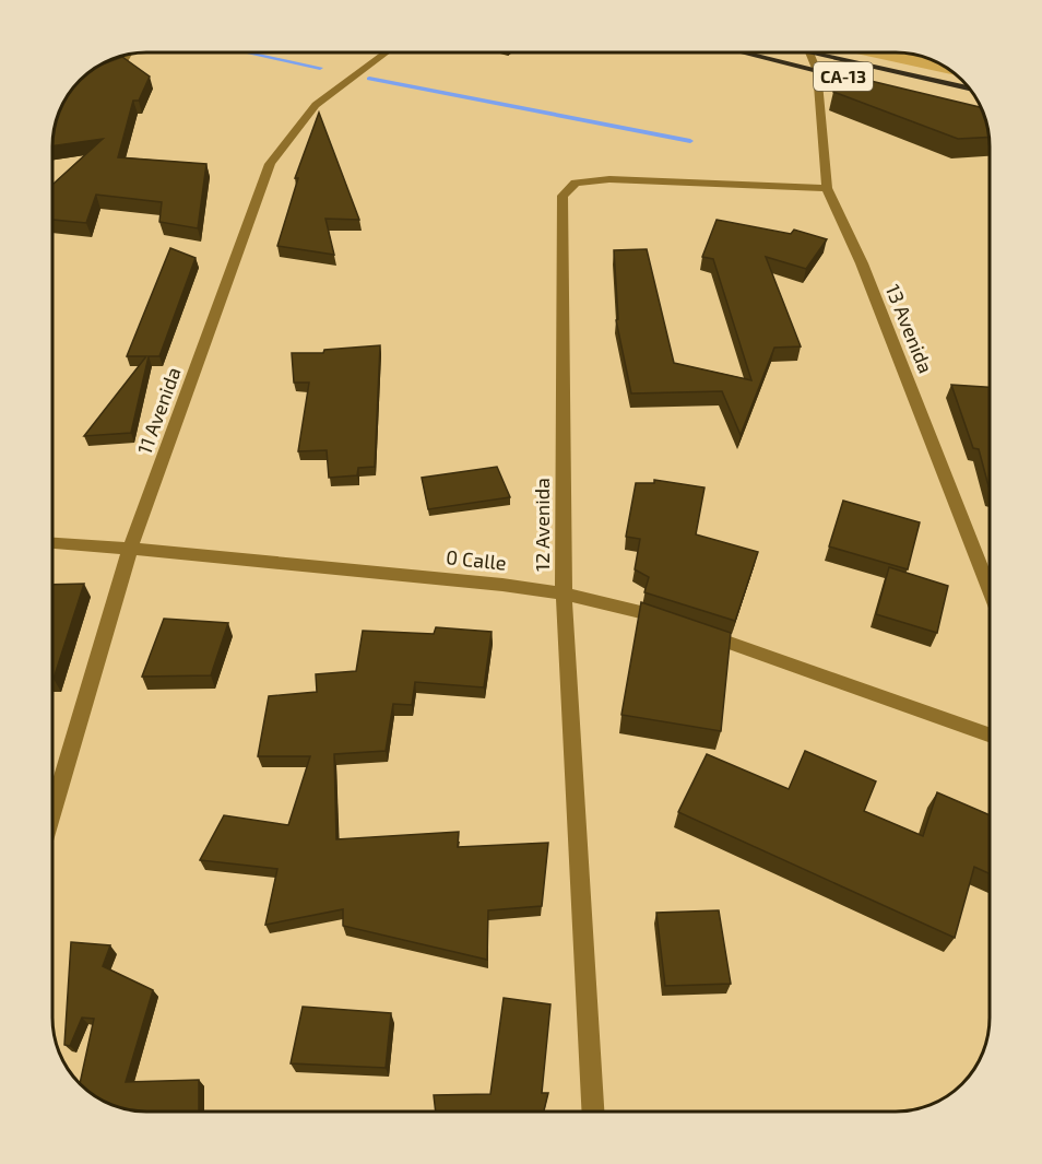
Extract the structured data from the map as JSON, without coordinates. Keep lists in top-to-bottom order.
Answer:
{
  "streets": {
    "main road": ["CA-13"],
    "street": [
      "13 Avenida",
      "11 Avenida",
      "12 Avenida",
      "0 Calle"
    ]
  },
  "crossings": [
    ["CA-13", "13 Avenida"],
    ["13 Avenida", "12 Avenida"],
    ["11 Avenida", "0 Calle"],
    ["12 Avenida", "0 Calle"]
  ]
}
